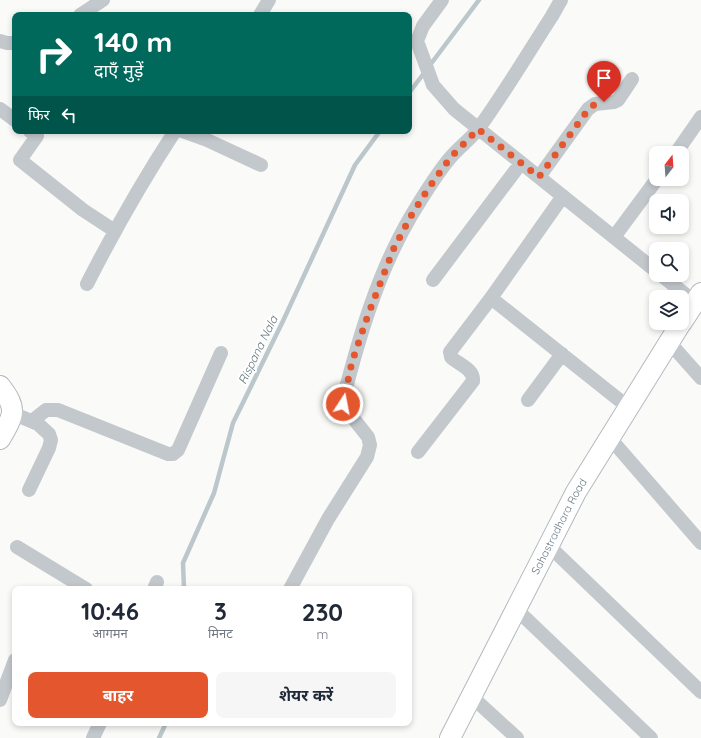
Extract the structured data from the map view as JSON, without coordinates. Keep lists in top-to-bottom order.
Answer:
{
  "streets": {
    "main road": ["Sahastradhara Road"]
  },
  "water": ["Rispana Nala"],
  "north": "top",
  "page": {
    "turn": ["140 m", "दाएँ मुड़ें"],
    "then": "फिर",
    "eta": [
      "10:46",
      "आगमन",
      "3",
      "मिनट",
      "230",
      "m"
    ],
    "buttons": ["बाहर", "शेयर करें"]
  }
}
